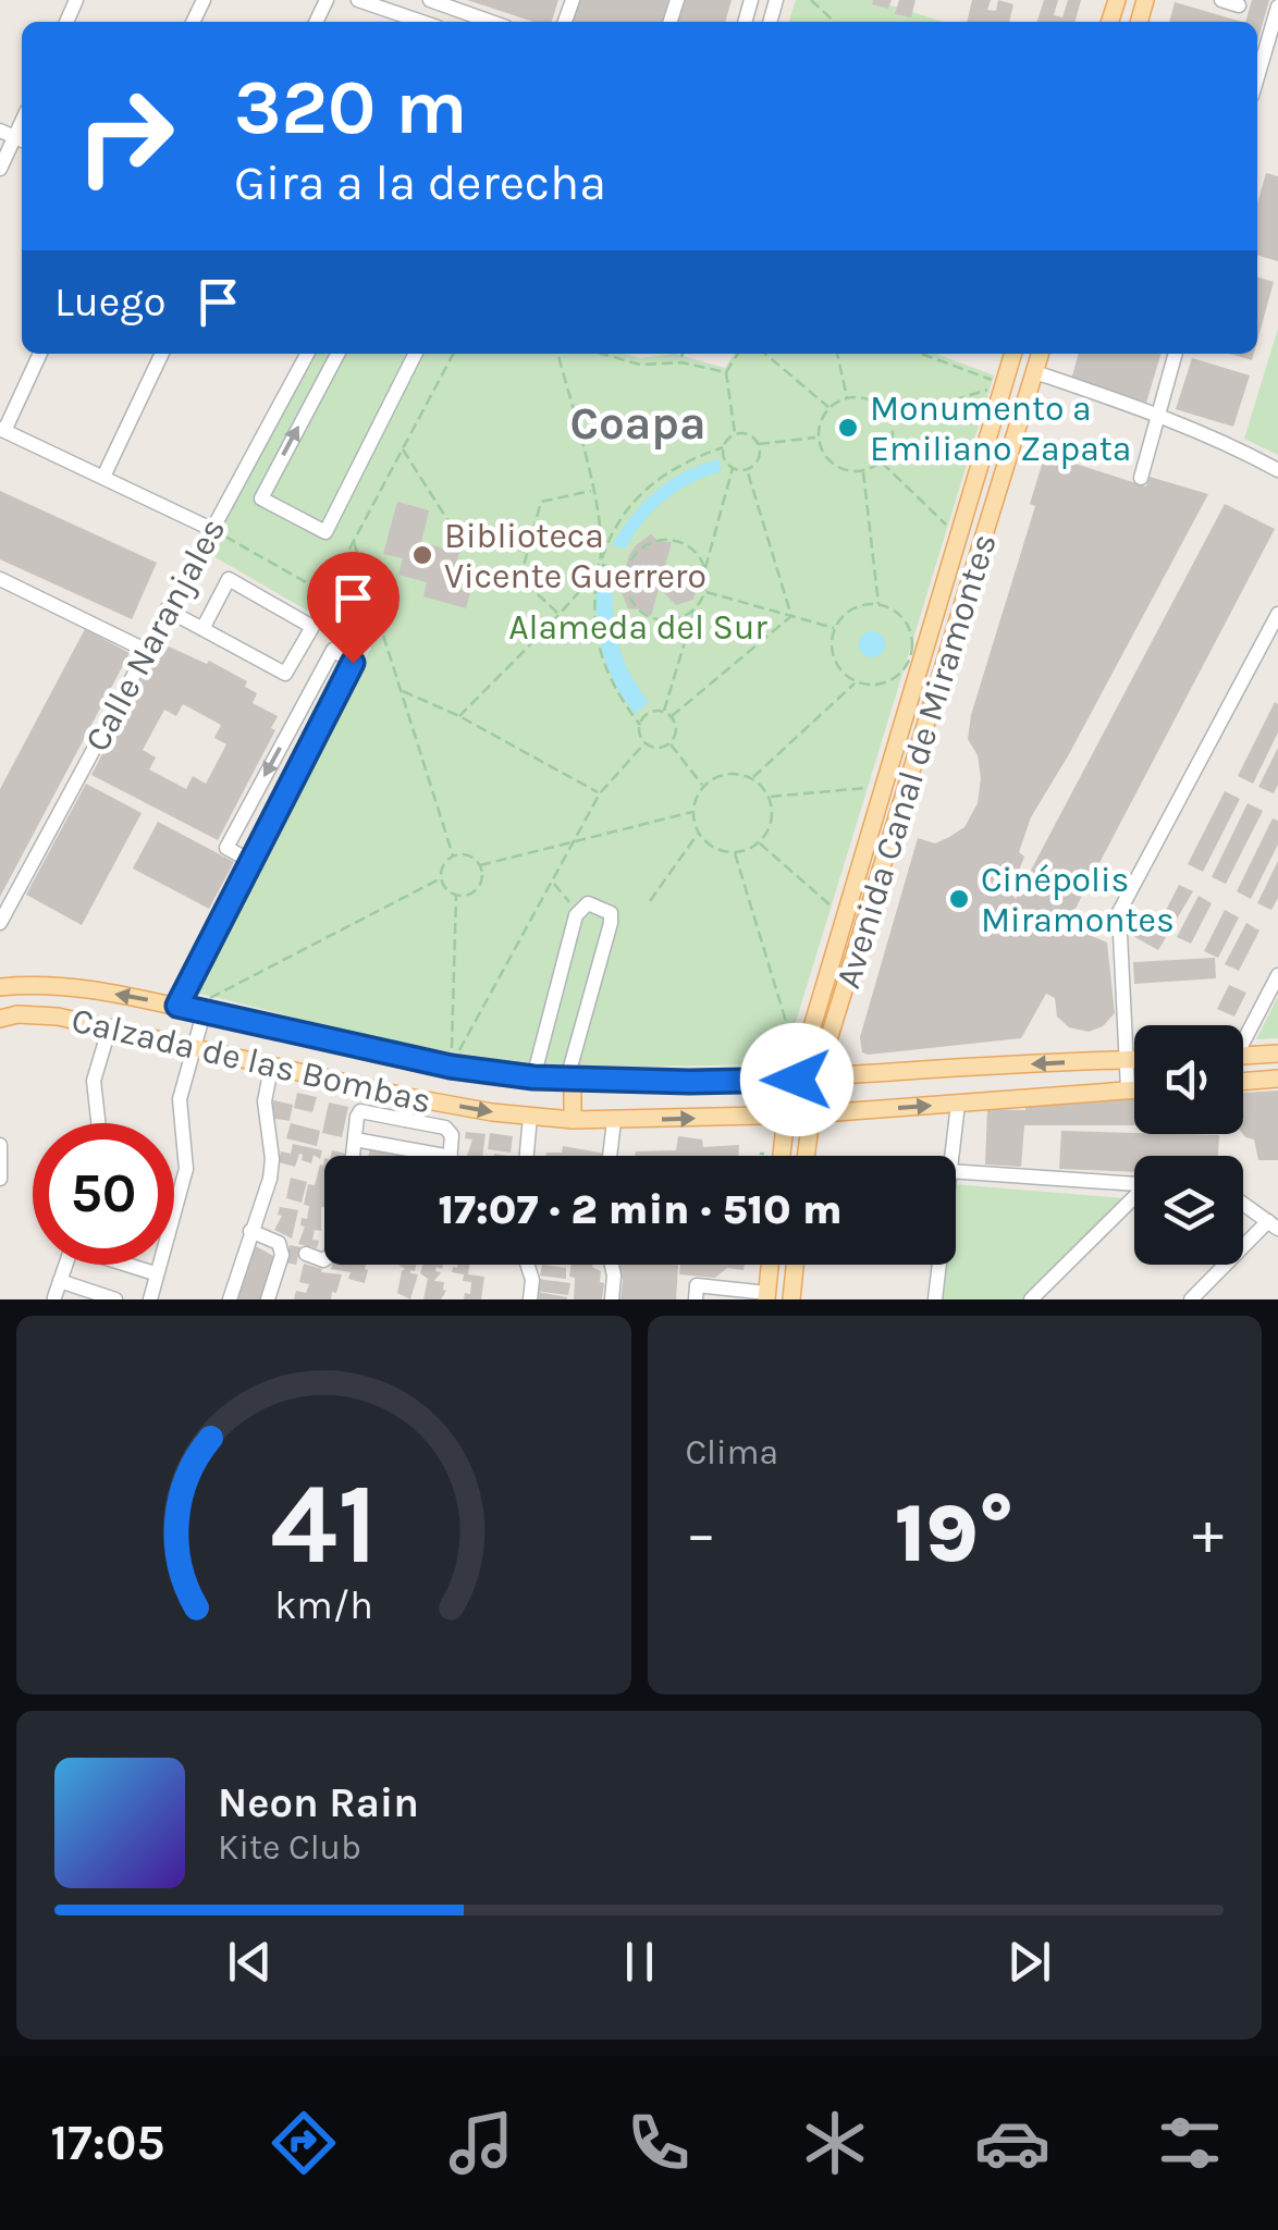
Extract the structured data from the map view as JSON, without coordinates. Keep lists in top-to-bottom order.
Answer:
{
  "streets": {
    "main road": ["Avenida Canal de Miramontes", "Calzada de las Bombas"],
    "street": ["Calle Naranjales"]
  },
  "crossings": [
    ["Avenida Canal de Miramontes", "Calzada de las Bombas"]
  ],
  "districts": ["Coapa"],
  "parks": ["Alameda del Sur"],
  "places": ["Monumento a Emiliano Zapata", "Biblioteca Vicente Guerrero", "Cinépolis Miramontes"],
  "page": {
    "turn": ["320 m", "Gira a la derecha"],
    "then": "Luego",
    "limit": "50",
    "trip": "17:07 · 2 min · 510 m",
    "tile": "Clima",
    "heat": ["−", "19°", "+"],
    "song": ["Neon Rain", "Kite Club"],
    "tabs": "17:05",
    "gauge": ["41", "km/h"]
  }
}
